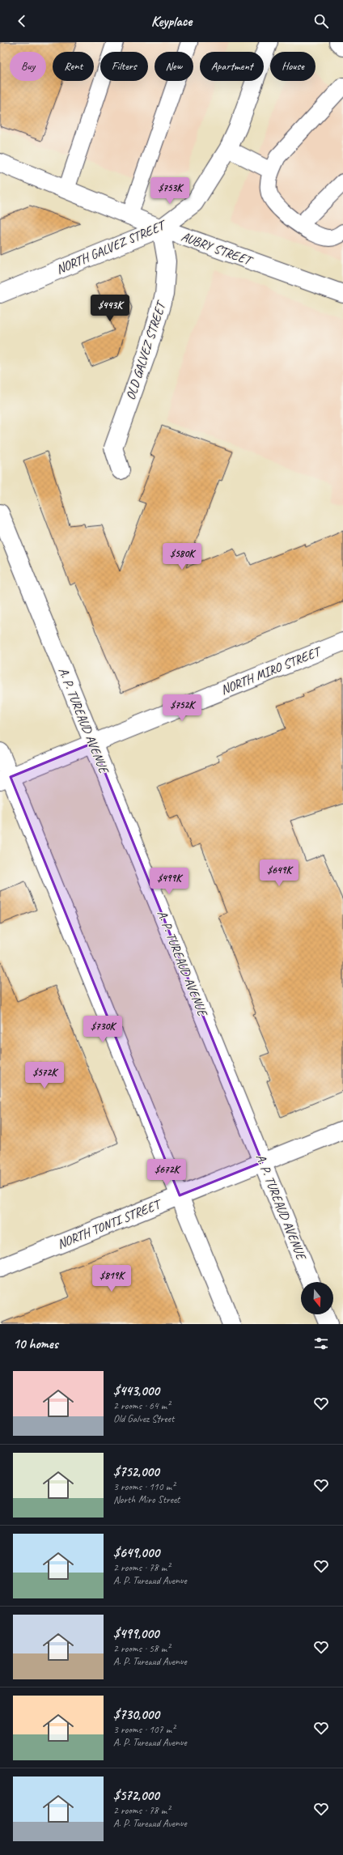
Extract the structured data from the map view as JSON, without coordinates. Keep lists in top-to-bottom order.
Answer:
{
  "streets": {
    "street": [
      "NORTH GALVEZ STREET",
      "AUBRY STREET",
      "OLD GALVEZ STREET",
      "NORTH MIRO STREET",
      "A. P. TUREAUD AVENUE",
      "NORTH TONTI STREET"
    ]
  },
  "crossings": [
    ["NORTH GALVEZ STREET", "AUBRY STREET"],
    ["NORTH GALVEZ STREET", "OLD GALVEZ STREET"],
    ["AUBRY STREET", "OLD GALVEZ STREET"],
    ["NORTH MIRO STREET", "A. P. TUREAUD AVENUE"],
    ["A. P. TUREAUD AVENUE", "NORTH TONTI STREET"]
  ],
  "north": "bottom",
  "page": {
    "header": "Keyplace",
    "chip": [
      "Buy",
      "Rent",
      "Filters",
      "New",
      "Apartment",
      "House"
    ],
    "price": [
      "$753K",
      "$443K",
      "$580K",
      "$752K",
      "$649K",
      "$499K",
      "$730K",
      "$572K",
      "$672K",
      "$819K"
    ],
    "heading": "10 homes",
    "list": [
      {
        "name": "$443,000",
        "note": "2 rooms · 64 m² · Old Galvez Street"
      },
      {
        "name": "$752,000",
        "note": "3 rooms · 110 m² · North Miro Street"
      },
      {
        "name": "$649,000",
        "note": "2 rooms · 78 m² · A. P. Tureaud Avenue"
      },
      {
        "name": "$499,000",
        "note": "2 rooms · 58 m² · A. P. Tureaud Avenue"
      },
      {
        "name": "$730,000",
        "note": "3 rooms · 107 m² · A. P. Tureaud Avenue"
      },
      {
        "name": "$572,000",
        "note": "2 rooms · 78 m² · A. P. Tureaud Avenue"
      }
    ]
  }
}
